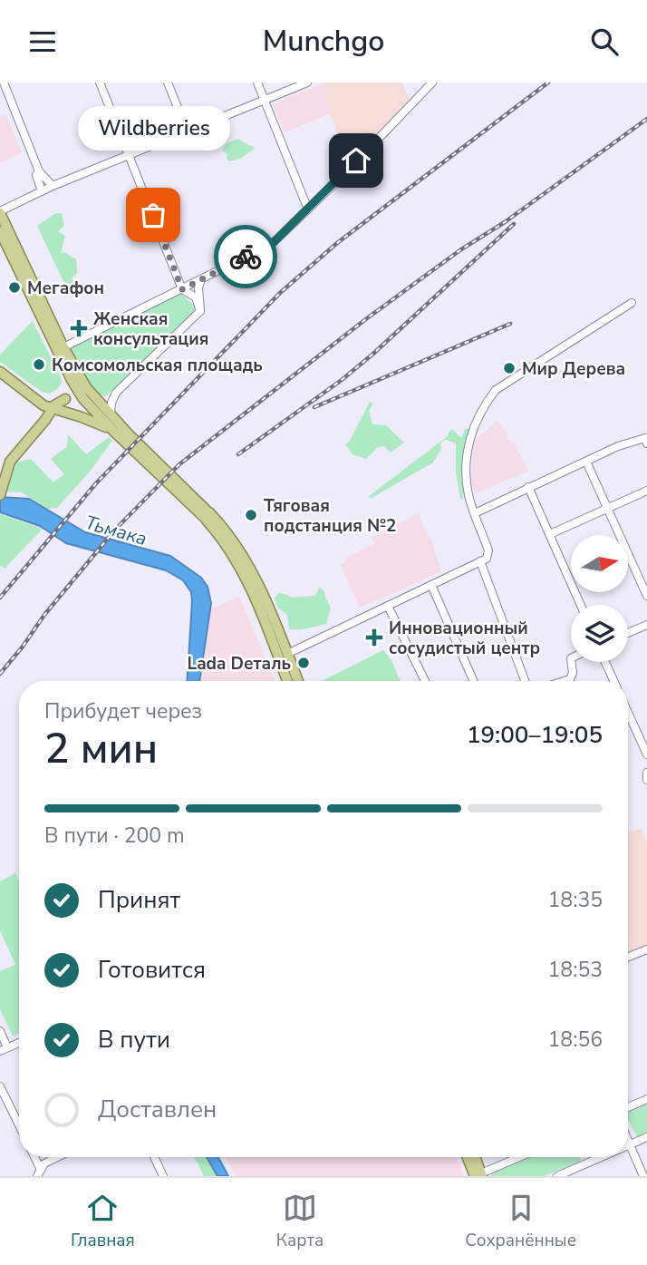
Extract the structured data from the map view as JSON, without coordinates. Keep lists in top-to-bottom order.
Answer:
{
  "water": ["Тьмака"],
  "places": {
    "other": [
      "Wildberries",
      "Мегафон",
      "Комсомольская площадь",
      "Мир Дерева",
      "Тяговая подстанция №2",
      "Lada Dеталь"
    ],
    "health": ["Женская консультация", "Инновационный сосудистый центр"]
  },
  "north": "right",
  "page": {
    "header": "Munchgo",
    "bubble": "Wildberries",
    "heading": ["2 мин", "Прибудет через", "19:00–19:05"],
    "bar": "В пути · 200 m",
    "list": [
      ["Принят", "18:35"],
      ["Готовится", "18:53"],
      ["В пути", "18:56"],
      "Доставлен"
    ],
    "tabs": ["Главная", "Карта", "Сохранённые"]
  }
}
